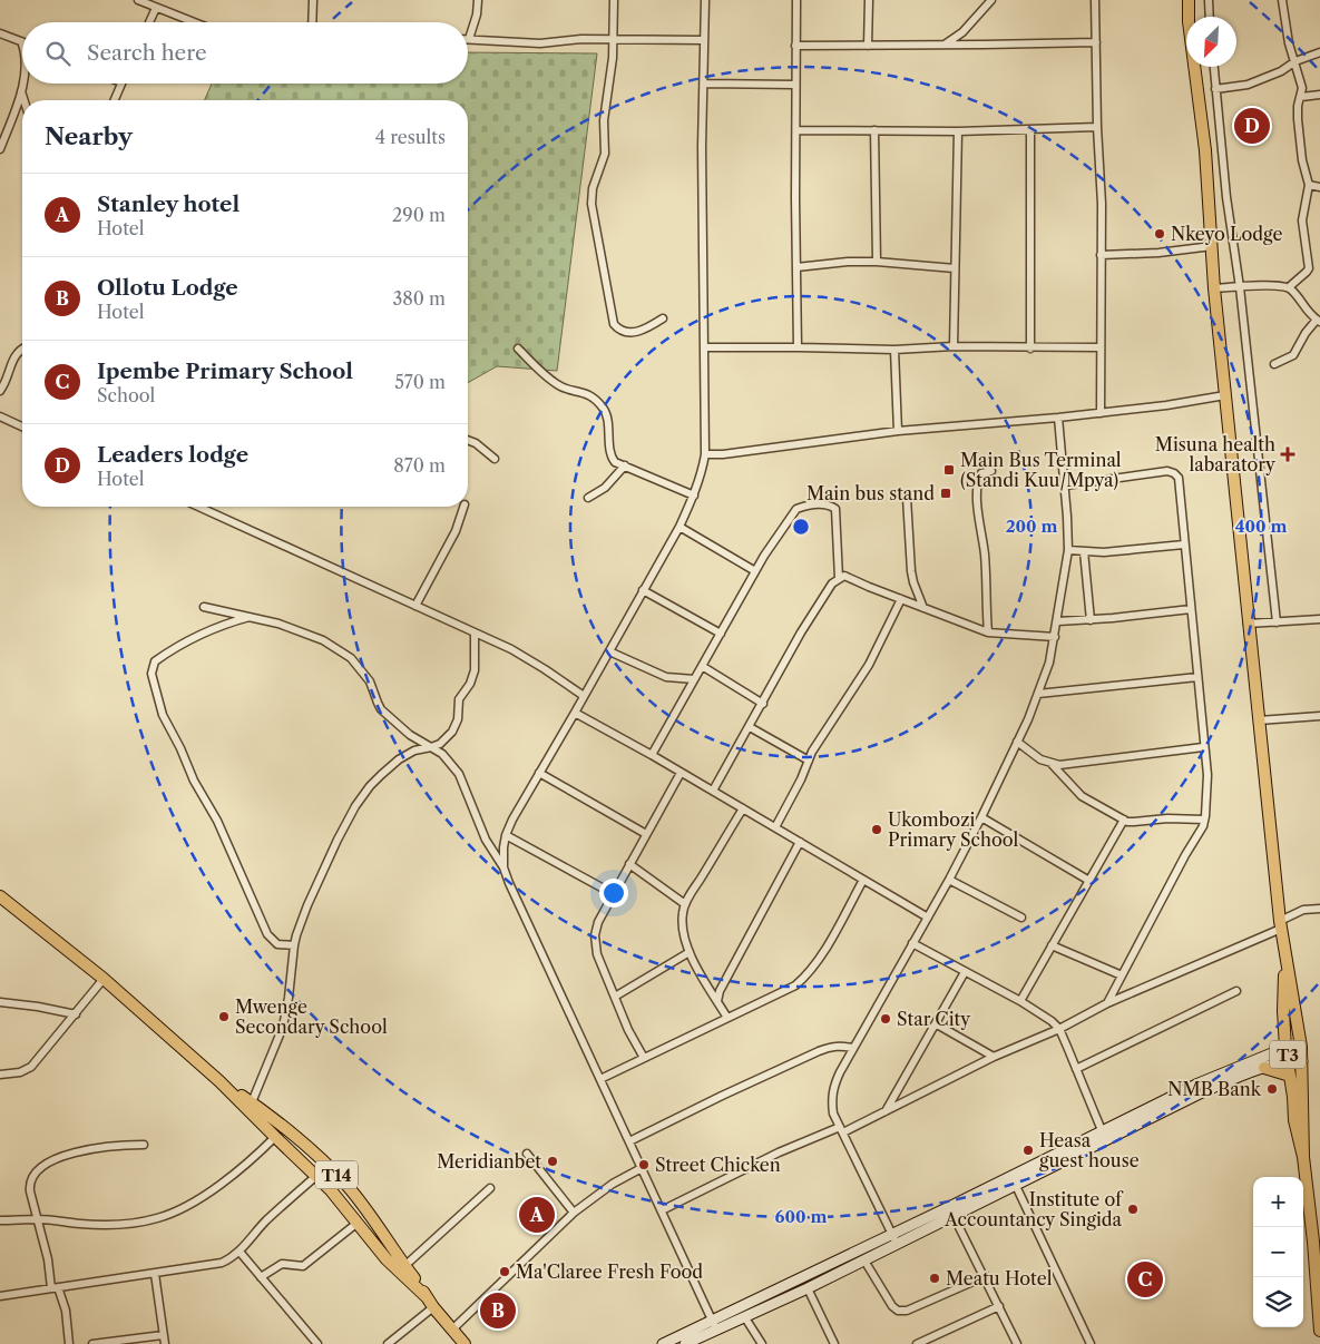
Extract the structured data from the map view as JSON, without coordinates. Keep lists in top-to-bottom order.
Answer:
{
  "streets": {
    "highway": ["T3", "T14"]
  },
  "places": {
    "other": [
      "Nkeyo Lodge",
      "Ukombozi Primary School",
      "Mwenge Secondary School",
      "Star City",
      "NMB Bank",
      "Heasa guest house",
      "Meridianbet",
      "Street Chicken",
      "Institute of Accountancy Singida",
      "Ma'Claree Fresh Food",
      "Meatu Hotel"
    ],
    "health": ["Misuna health labaratory"],
    "transit": ["Main Bus Terminal (Standi Kuu/Mpya)", "Main bus stand"]
  },
  "north": "bottom left",
  "page": {
    "search": "Search here",
    "heading": ["Nearby", "4 results"],
    "pins": [
      "D",
      "A",
      "C",
      "B"
    ],
    "list": [
      {
        "mark": "A",
        "name": "Stanley hotel",
        "note": "Hotel",
        "value": "290 m"
      },
      {
        "mark": "B",
        "name": "Ollotu Lodge",
        "note": "Hotel",
        "value": "380 m"
      },
      {
        "mark": "C",
        "name": "Ipembe Primary School",
        "note": "School",
        "value": "570 m"
      },
      {
        "mark": "D",
        "name": "Leaders lodge",
        "note": "Hotel",
        "value": "870 m"
      }
    ],
    "map_buttons": ["+", "−"]
  },
  "rings": ["200 m", "400 m", "600 m"]
}
